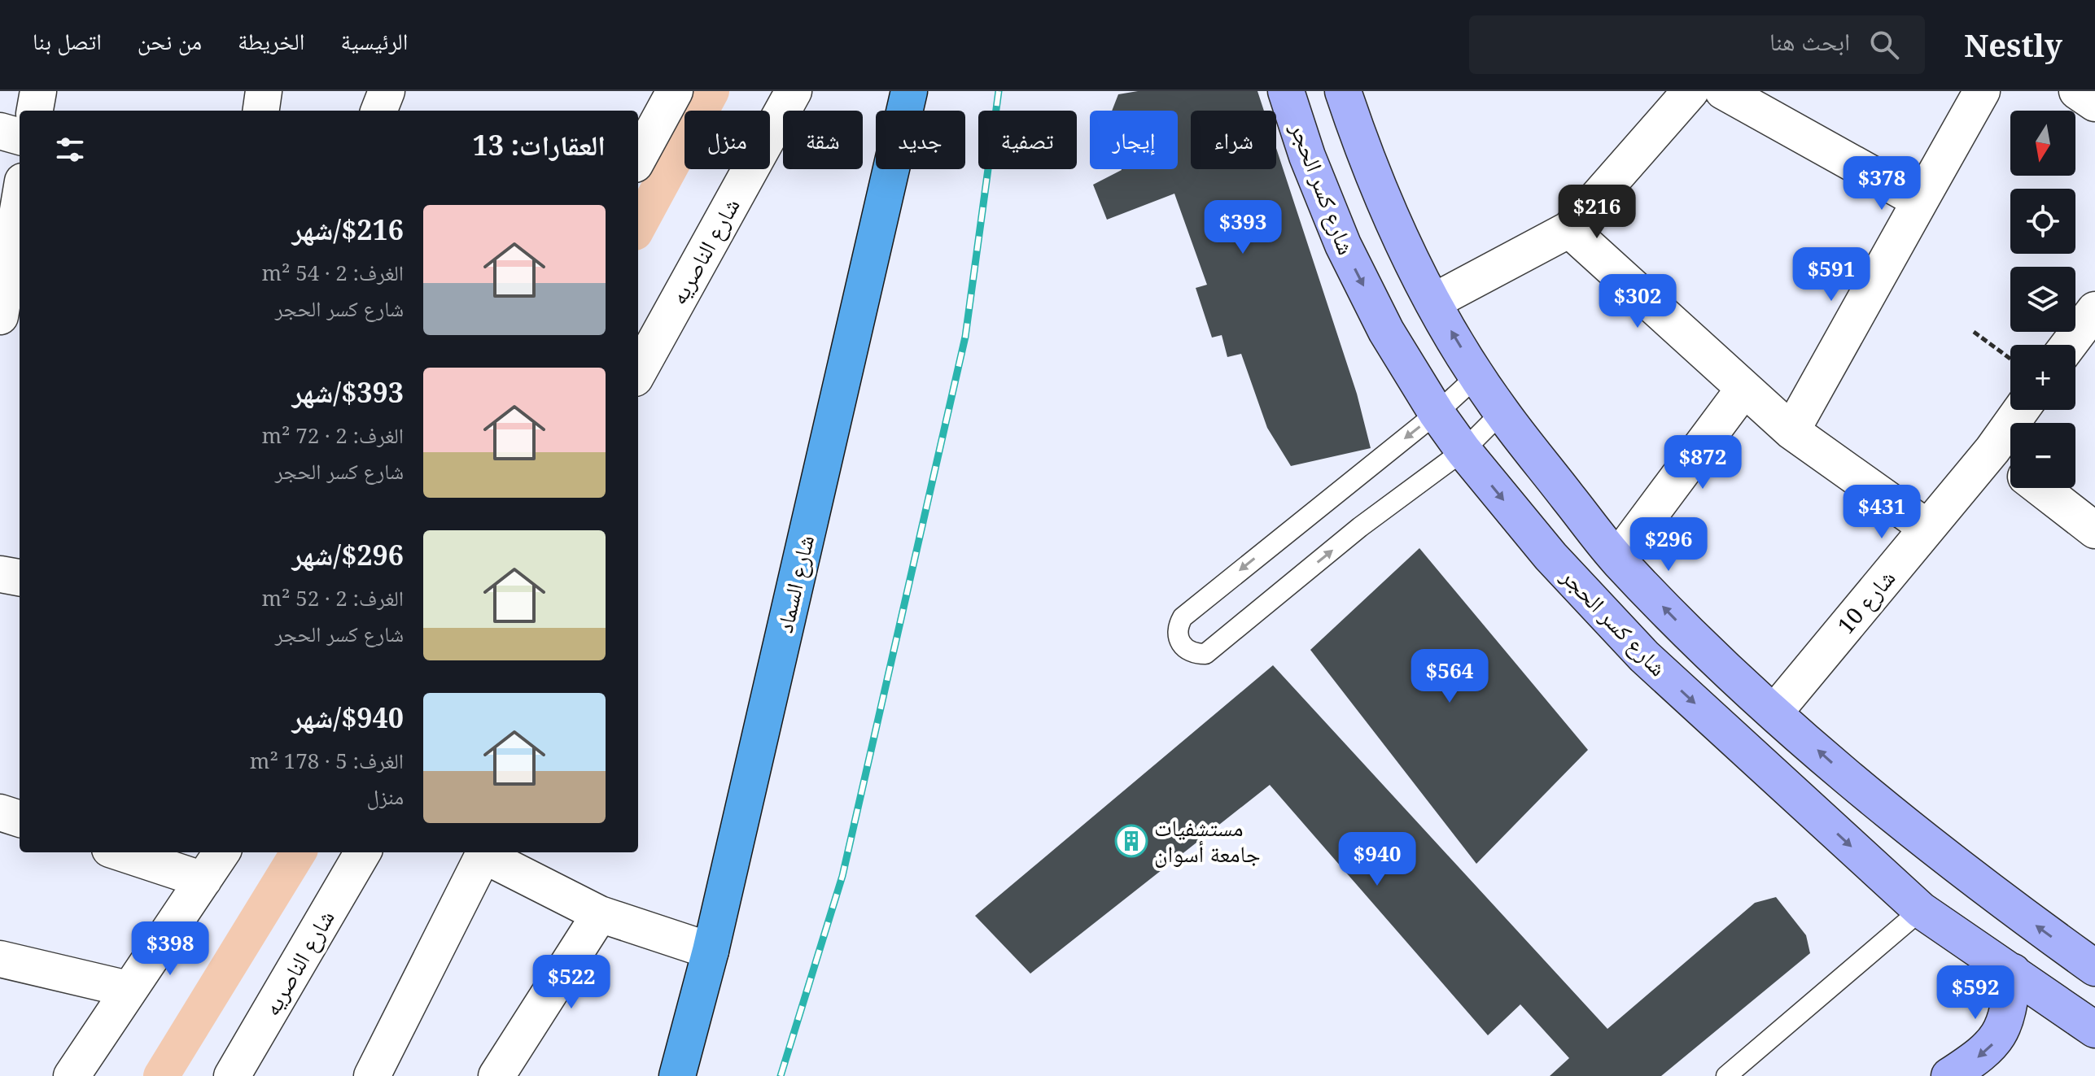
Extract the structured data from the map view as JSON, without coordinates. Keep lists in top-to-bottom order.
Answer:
{
  "streets": {
    "highway": ["شارع السماد"],
    "main road": ["شارع كسر الحجر"],
    "street": ["شارع الناصريه", "شارع 10"]
  },
  "crossings": [
    ["شارع كسر الحجر", "شارع 10"]
  ],
  "places": {
    "building": ["مستشفيات جامعة أسوان"]
  },
  "north": "bottom",
  "page": {
    "header": "Nestly",
    "search": "ابحث هنا",
    "nav": [
      "الرئيسية",
      "الخريطة",
      "من نحن",
      "اتصل بنا"
    ],
    "map_buttons": ["+", "−"],
    "chip": [
      "شراء",
      "إيجار",
      "تصفية",
      "جديد",
      "شقة",
      "منزل"
    ],
    "heading": "العقارات: 13",
    "price": [
      "$378",
      "$216",
      "$393",
      "$591",
      "$302",
      "$872",
      "$431",
      "$296",
      "$564",
      "$940",
      "$398",
      "$522",
      "$592"
    ],
    "list": [
      {
        "name": "$216/شهر",
        "note": "الغرف: 2 · 54 m² · شارع كسر الحجر"
      },
      {
        "name": "$393/شهر",
        "note": "الغرف: 2 · 72 m² · شارع كسر الحجر"
      },
      {
        "name": "$296/شهر",
        "note": "الغرف: 2 · 52 m² · شارع كسر الحجر"
      },
      {
        "name": "$940/شهر",
        "note": "الغرف: 5 · 178 m² · منزل"
      }
    ]
  }
}
